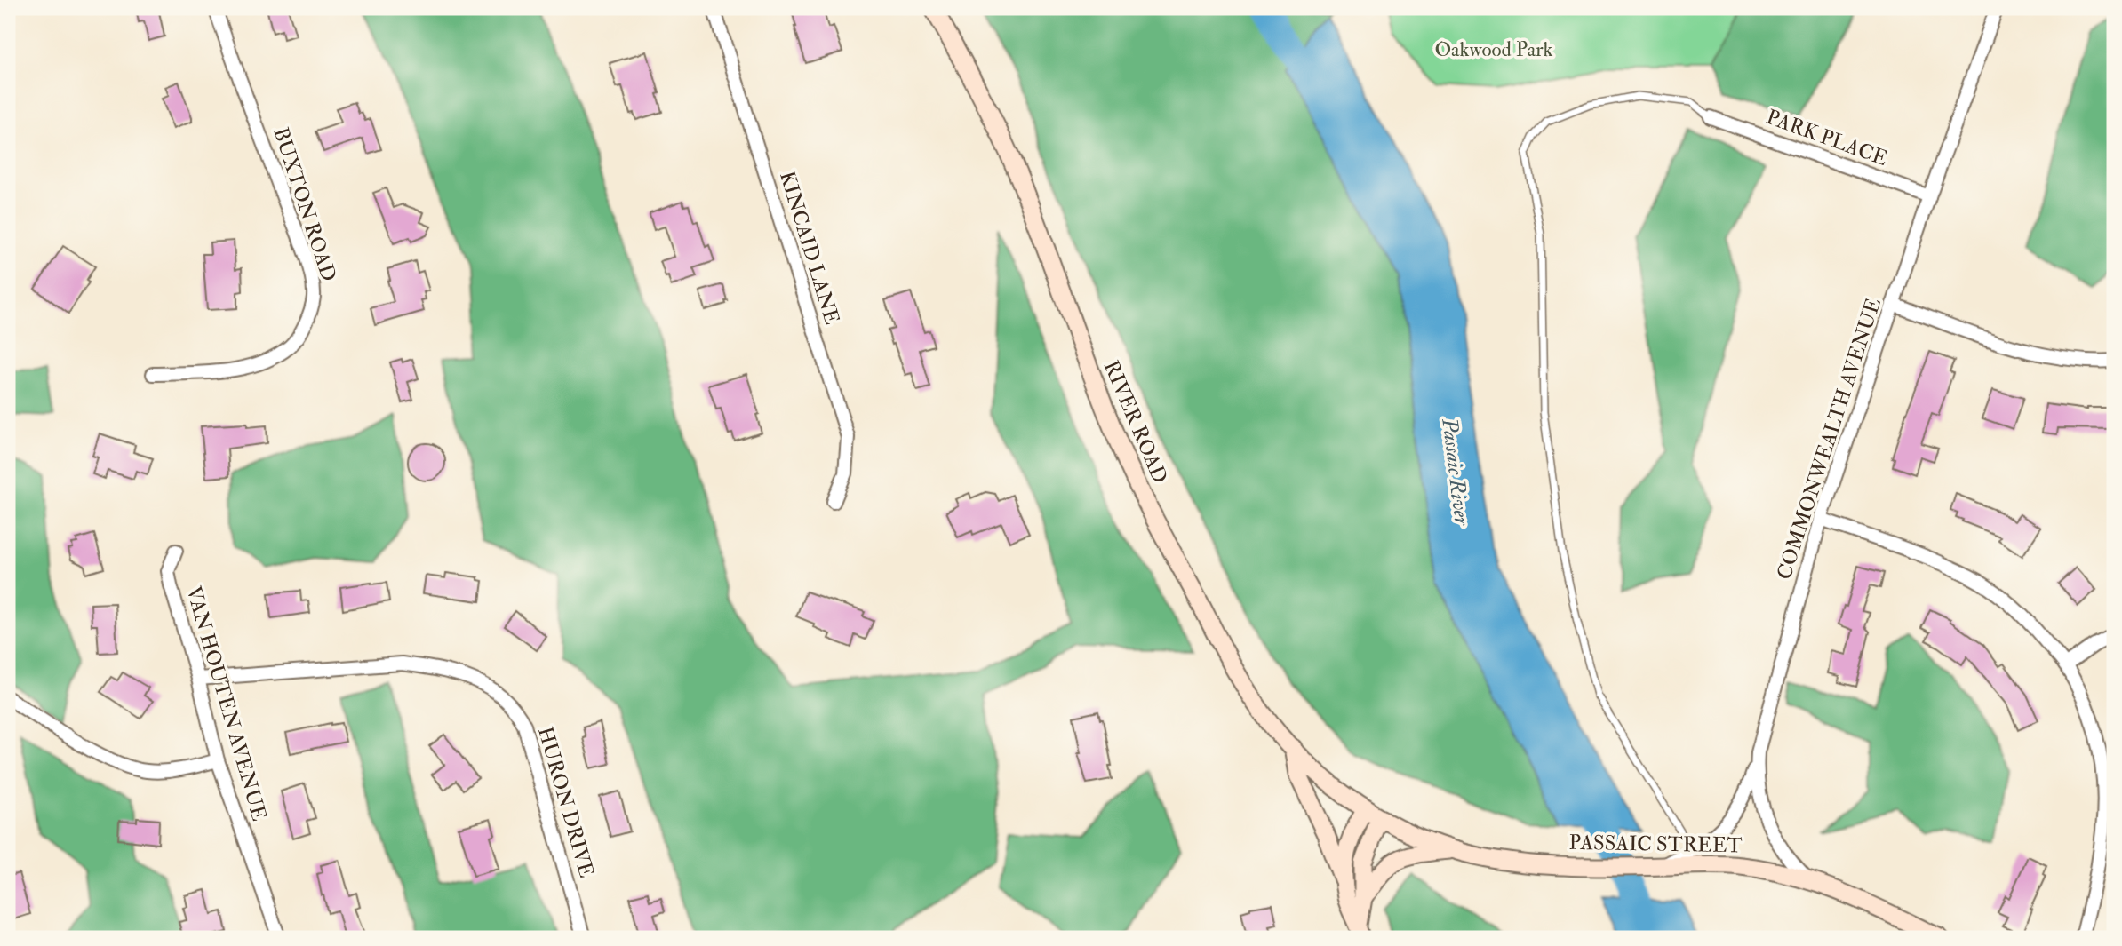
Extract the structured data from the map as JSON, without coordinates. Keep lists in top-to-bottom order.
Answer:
{
  "streets": {
    "main road": ["RIVER ROAD", "PASSAIC STREET"],
    "street": [
      "PARK PLACE",
      "BUXTON ROAD",
      "KINCAID LANE",
      "COMMONWEALTH AVENUE",
      "VAN HOUTEN AVENUE",
      "HURON DRIVE"
    ]
  },
  "crossings": [
    ["PARK PLACE", "COMMONWEALTH AVENUE"],
    ["RIVER ROAD", "PASSAIC STREET"],
    ["COMMONWEALTH AVENUE", "PASSAIC STREET"],
    ["VAN HOUTEN AVENUE", "HURON DRIVE"]
  ],
  "water": ["Passaic River"],
  "parks": ["Oakwood Park"]
}
